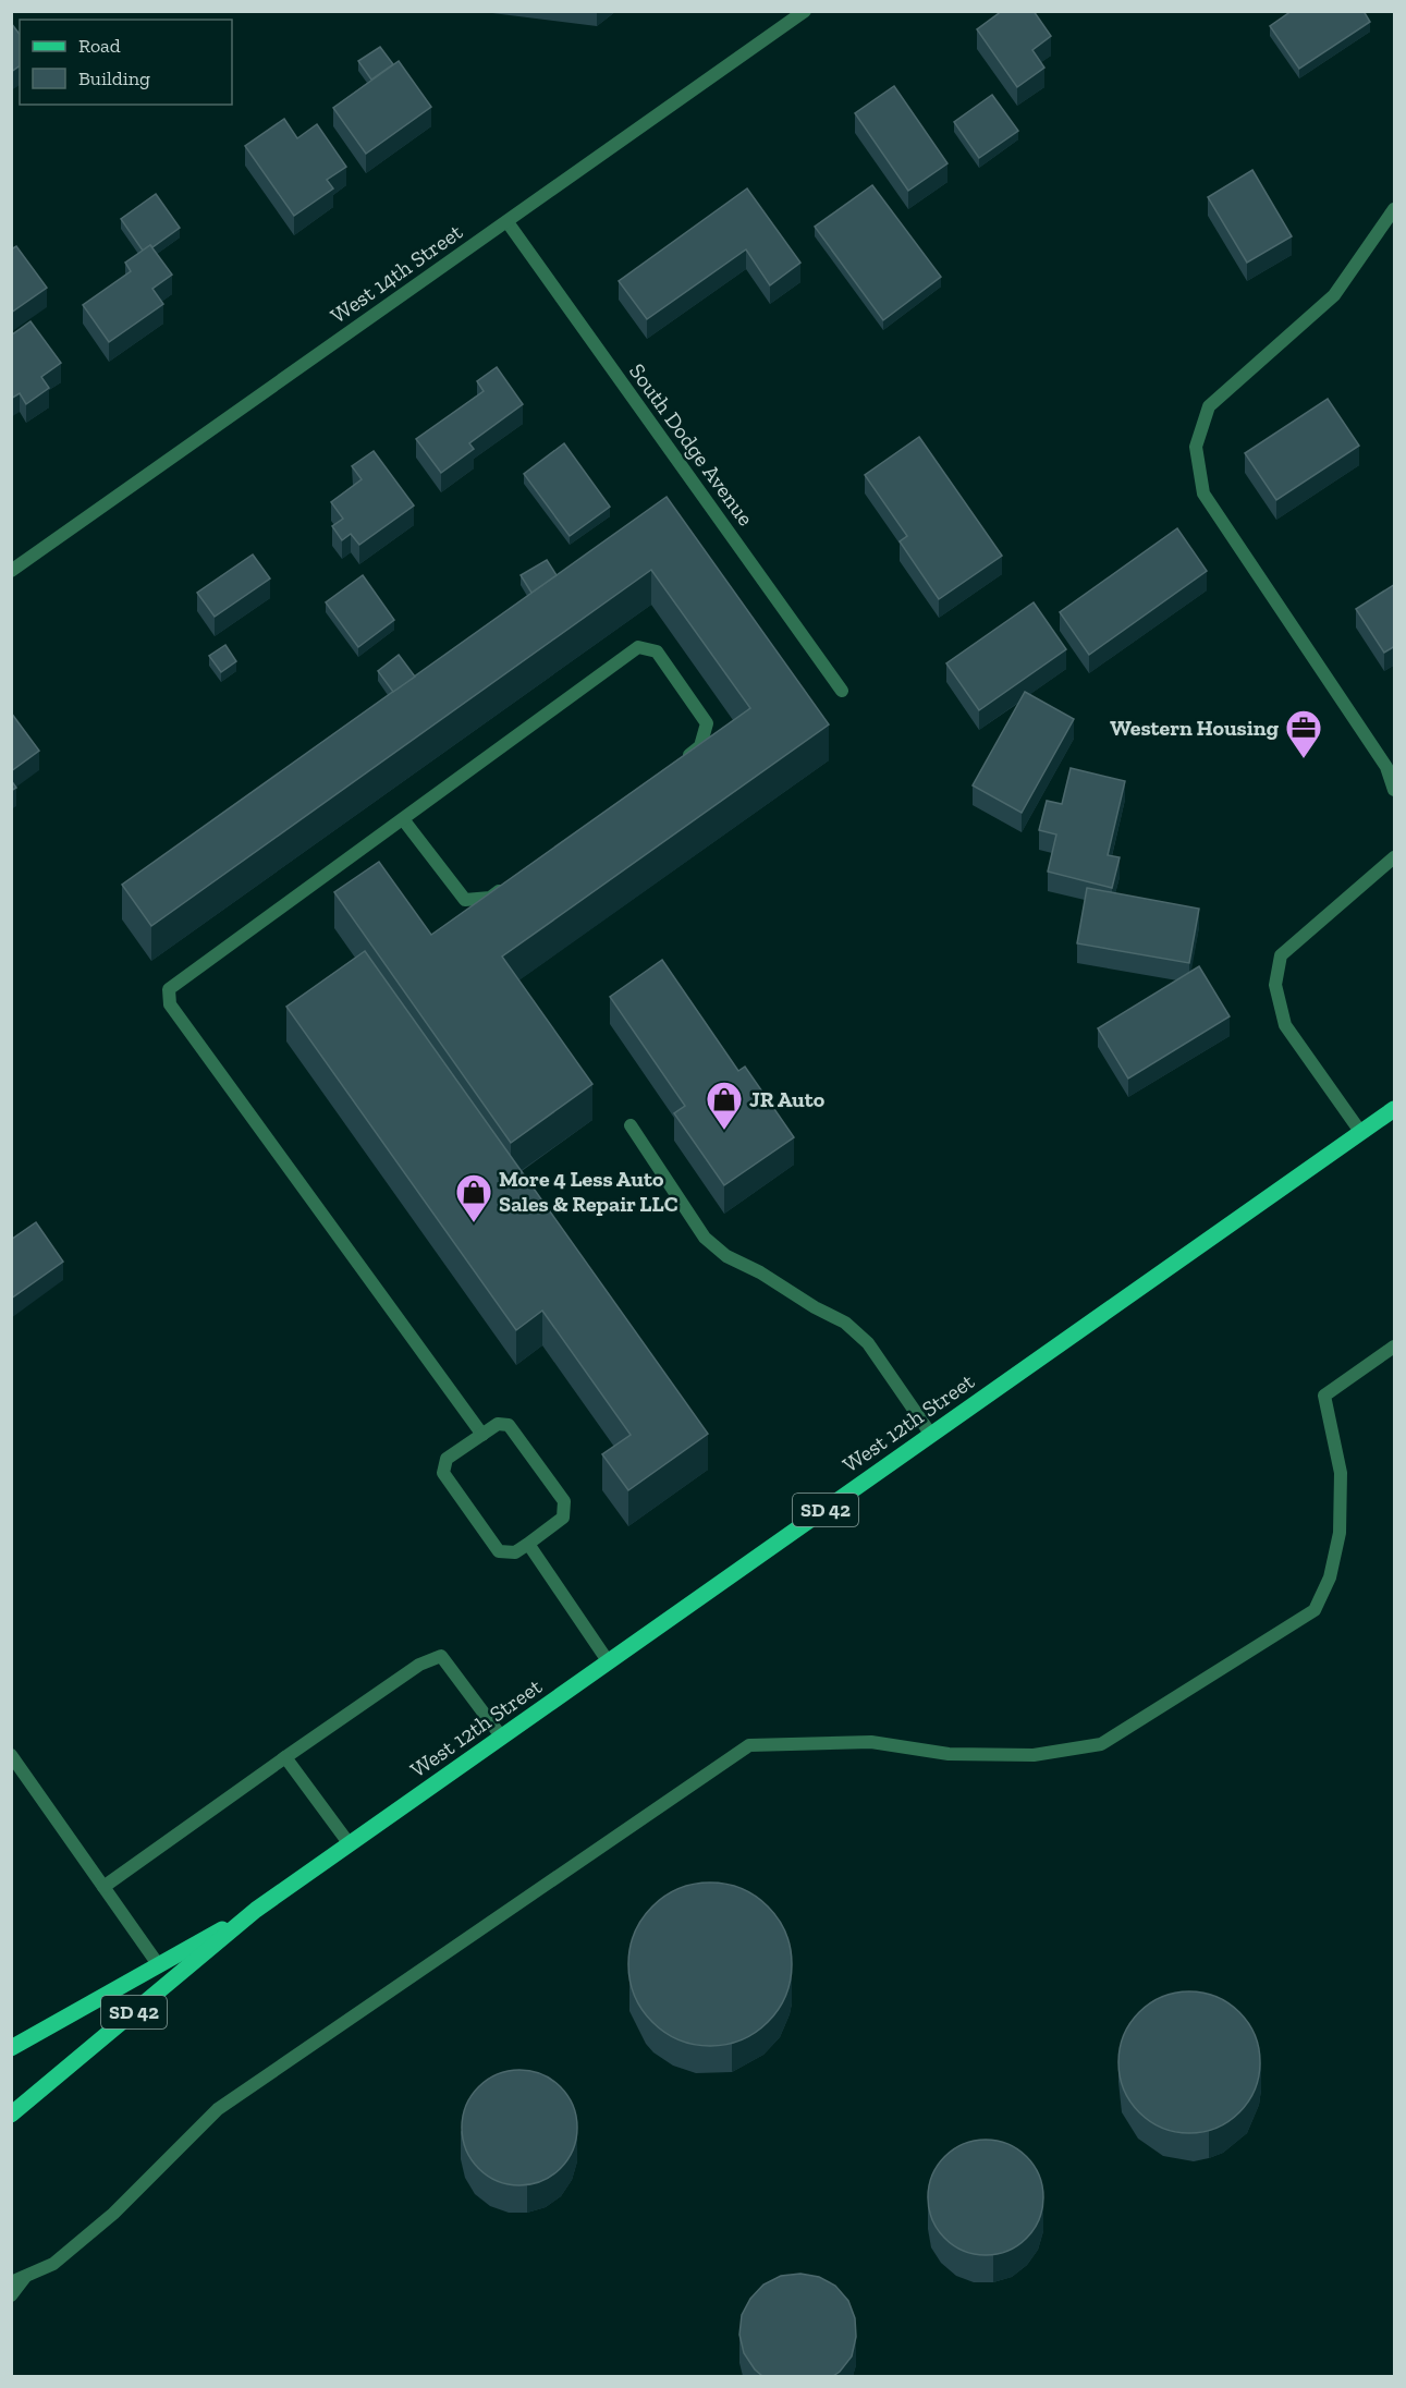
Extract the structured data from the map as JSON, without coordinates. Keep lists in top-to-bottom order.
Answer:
{
  "streets": {
    "main road": ["West 12th Street", "SD 42"],
    "street": ["West 14th Street", "South Dodge Avenue"]
  },
  "crossings": [
    ["West 14th Street", "South Dodge Avenue"]
  ],
  "places": {
    "office": ["Western Housing"],
    "shop": ["JR Auto", "More 4 Less Auto Sales & Repair LLC"]
  },
  "legend": ["Road", "Building"]
}
